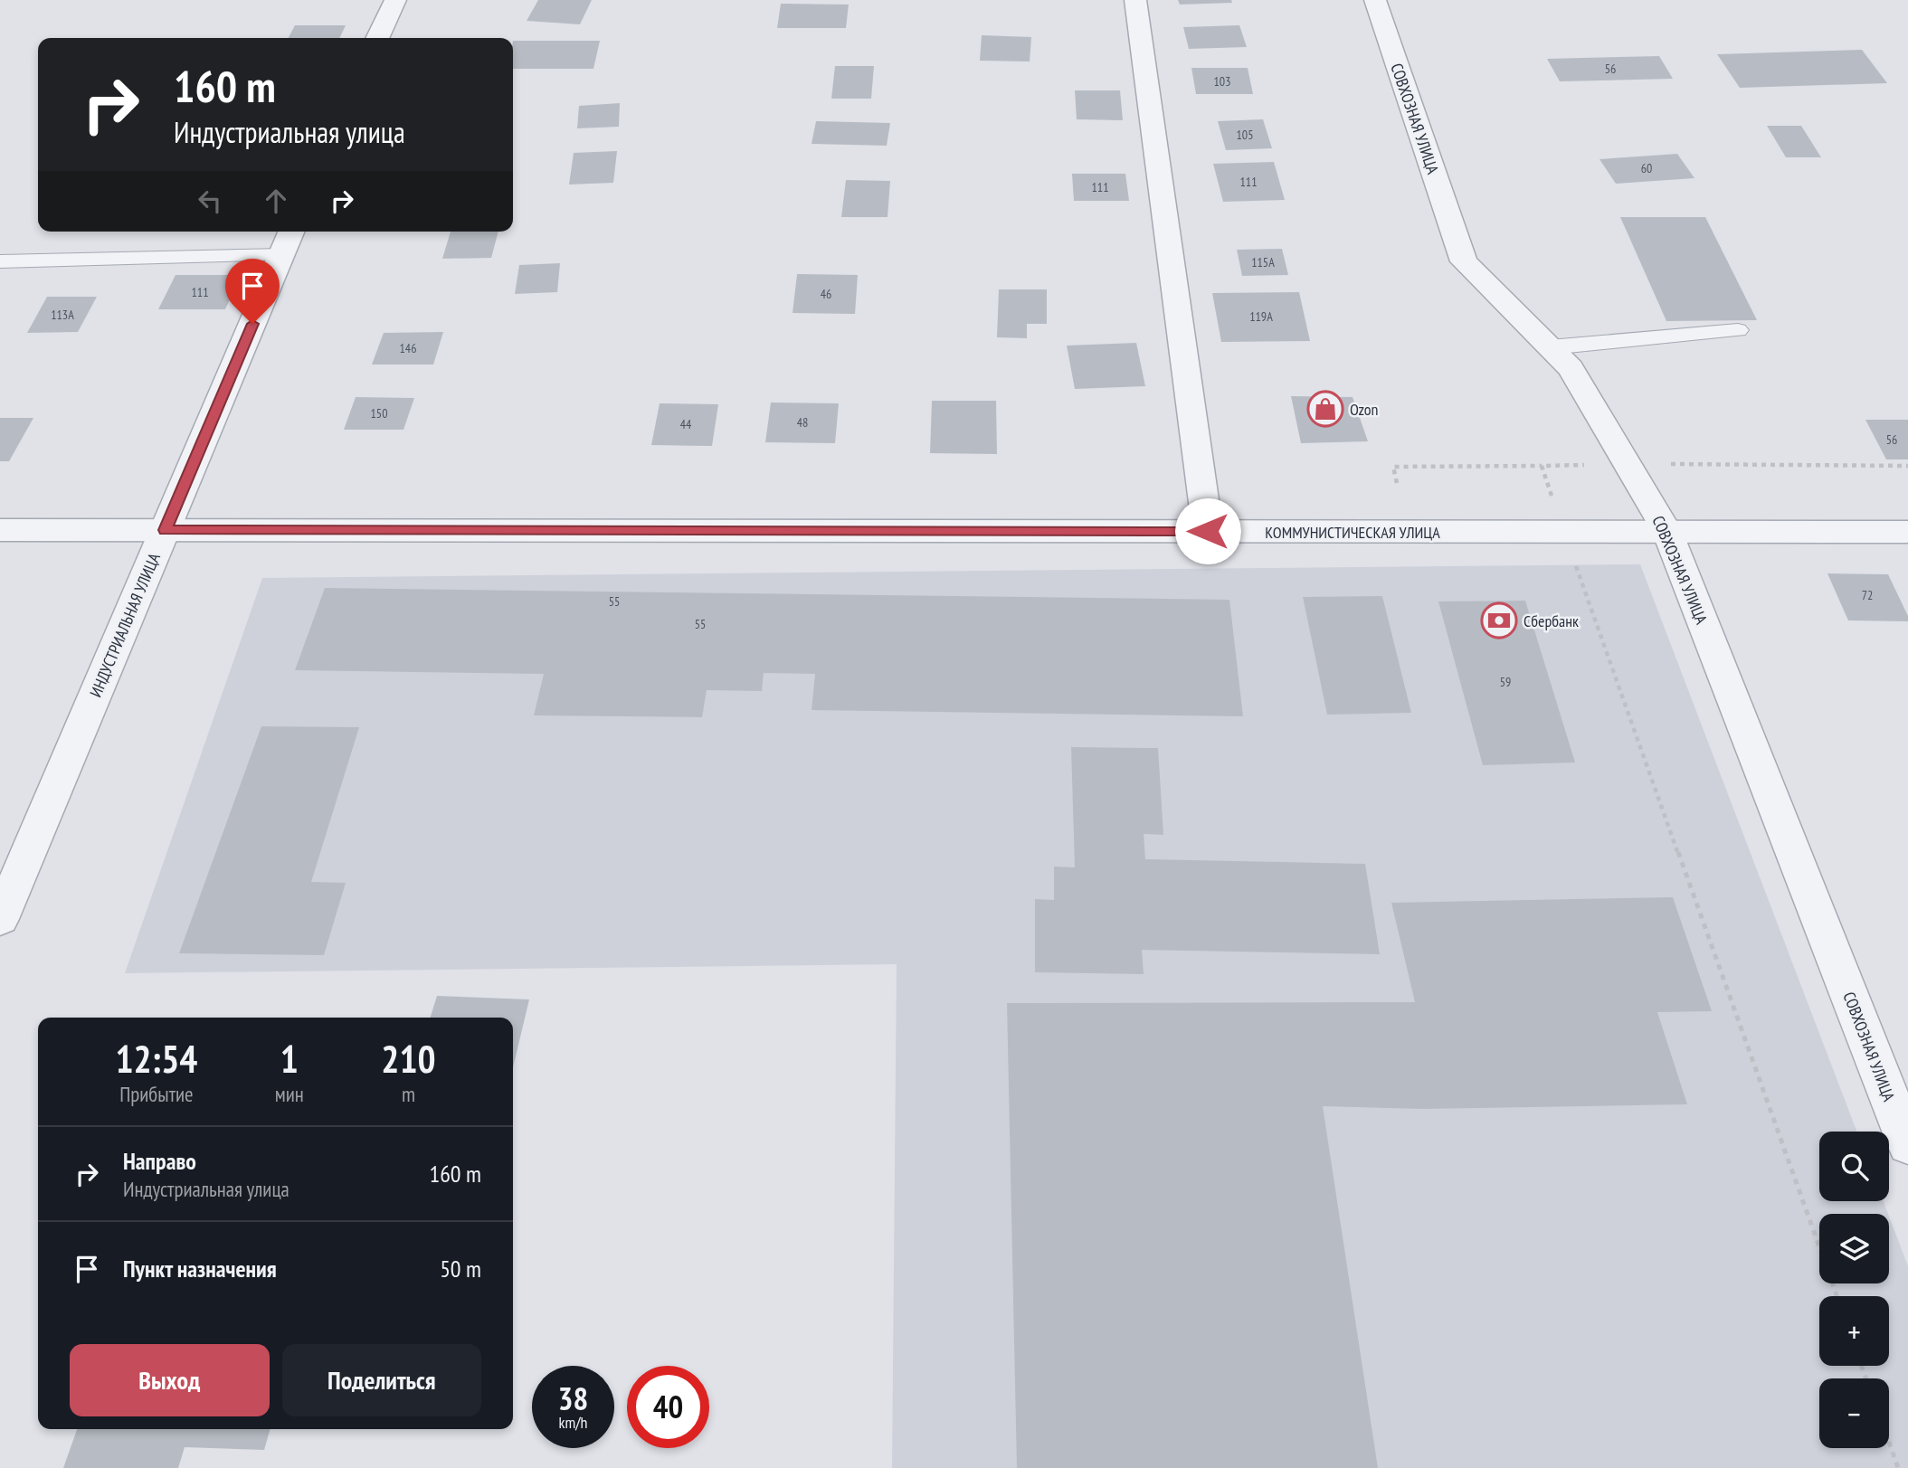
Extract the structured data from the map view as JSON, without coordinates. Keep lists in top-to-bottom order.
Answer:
{
  "streets": {
    "street": ["СОВХОЗНАЯ УЛИЦА", "КОММУНИСТИЧЕСКАЯ УЛИЦА", "ИНДУСТРИАЛЬНАЯ УЛИЦА"]
  },
  "crossings": [
    ["СОВХОЗНАЯ УЛИЦА", "КОММУНИСТИЧЕСКАЯ УЛИЦА"],
    ["КОММУНИСТИЧЕСКАЯ УЛИЦА", "ИНДУСТРИАЛЬНАЯ УЛИЦА"]
  ],
  "places": {
    "shop": ["Ozon"],
    "bank": ["Сбербанк"]
  },
  "house_numbers": [
    "56",
    "103",
    "105",
    "60",
    "111",
    "111",
    "115А",
    "111",
    "46",
    "113А",
    "119А",
    "146",
    "150",
    "48",
    "44",
    "56",
    "72",
    "55",
    "55",
    "59"
  ],
  "page": {
    "turn": ["160 m", "Индустриальная улица"],
    "eta": [
      "12:54",
      "Прибытие",
      "1",
      "мин",
      "210",
      "m"
    ],
    "list": [
      {
        "name": "Направо",
        "note": "Индустриальная улица",
        "value": "160 m"
      },
      {
        "name": "Пункт назначения",
        "value": "50 m"
      }
    ],
    "map_buttons": ["+", "−"],
    "buttons": ["Выход", "Поделиться"],
    "speed": "38 km/h",
    "limit": "40"
  }
}
